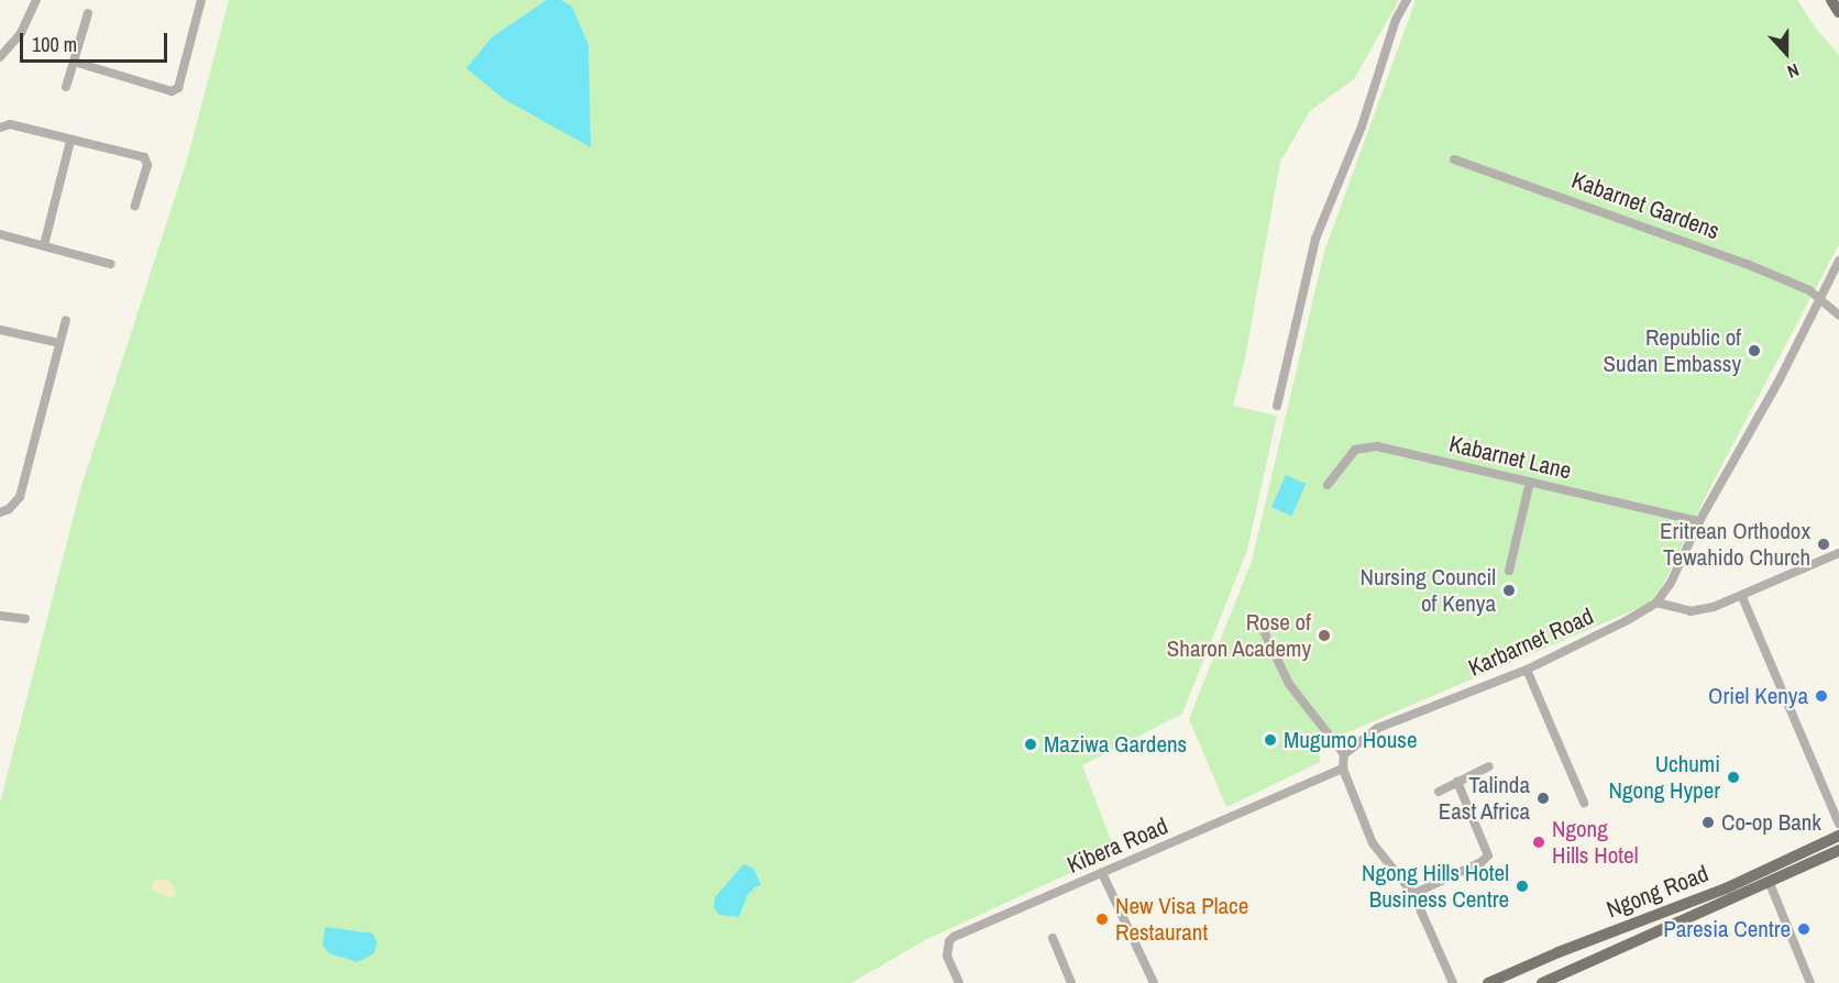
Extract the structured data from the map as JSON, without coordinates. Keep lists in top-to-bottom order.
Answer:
{
  "streets": {
    "main road": ["Ngong Road"],
    "street": [
      "Kabarnet Gardens",
      "Kabarnet Lane",
      "Karbarnet Road",
      "Kibera Road"
    ]
  },
  "crossings": [
    ["Kabarnet Gardens", "Karbarnet Road"],
    ["Kabarnet Lane", "Karbarnet Road"]
  ],
  "places": [
    "Republic of Sudan Embassy",
    "Eritrean Orthodox Tewahido Church",
    "Nursing Council of Kenya",
    "Rose of Sharon Academy",
    "Oriel Kenya",
    "Mugumo House",
    "Maziwa Gardens",
    "Uchumi Ngong Hyper",
    "Talinda East Africa",
    "Co-op Bank",
    "Ngong Hills Hotel",
    "Ngong Hills Hotel Business Centre",
    "New Visa Place Restaurant",
    "Paresia Centre"
  ],
  "scale_bar": "100 m",
  "north": "bottom"
}
